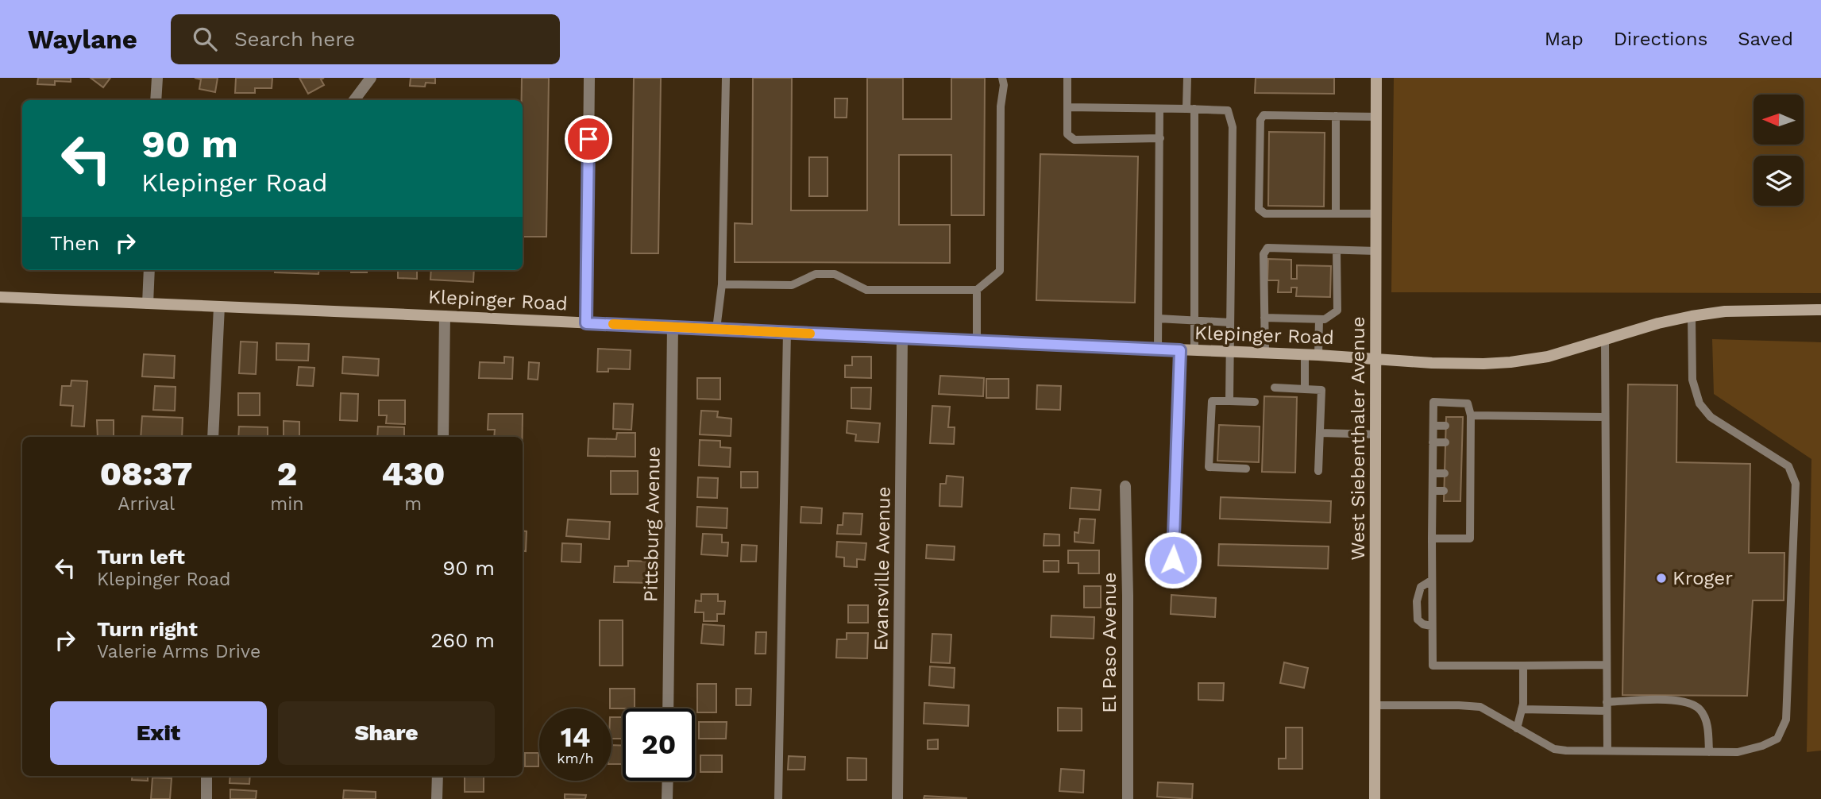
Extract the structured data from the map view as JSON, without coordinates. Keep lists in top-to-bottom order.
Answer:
{
  "streets": {
    "street": [
      "Klepinger Road",
      "West Siebenthaler Avenue",
      "Pittsburg Avenue",
      "Evansville Avenue",
      "El Paso Avenue"
    ]
  },
  "crossings": [
    ["Klepinger Road", "West Siebenthaler Avenue"],
    ["Klepinger Road", "Pittsburg Avenue"],
    ["Klepinger Road", "Evansville Avenue"]
  ],
  "places": ["Kroger"],
  "north": "left",
  "page": {
    "header": "Waylane",
    "search": "Search here",
    "nav": ["Map", "Directions", "Saved"],
    "turn": ["90 m", "Klepinger Road"],
    "then": "Then",
    "eta": [
      "08:37",
      "Arrival",
      "2",
      "min",
      "430",
      "m"
    ],
    "list": [
      {
        "name": "Turn left",
        "note": "Klepinger Road",
        "value": "90 m"
      },
      {
        "name": "Turn right",
        "note": "Valerie Arms Drive",
        "value": "260 m"
      }
    ],
    "buttons": ["Exit", "Share"],
    "speed": "14 km/h",
    "limit": "20"
  }
}
